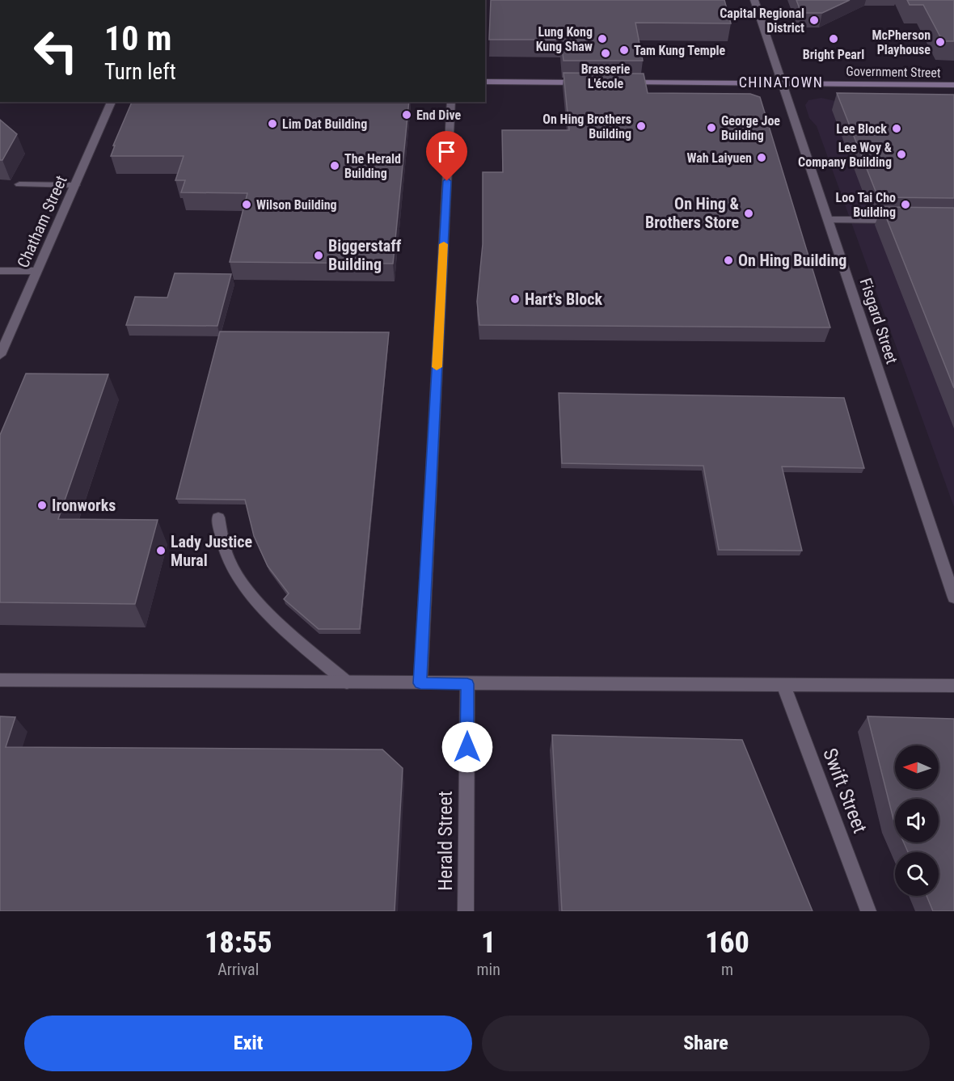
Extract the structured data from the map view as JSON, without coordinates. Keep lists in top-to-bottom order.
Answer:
{
  "streets": {
    "main road": ["Government Street"],
    "street": [
      "Chatham Street",
      "Fisgard Street",
      "Swift Street",
      "Herald Street"
    ]
  },
  "crossings": [
    ["Government Street", "Fisgard Street"]
  ],
  "districts": ["CHINATOWN"],
  "places": [
    "Capital Regional District",
    "Lung Kong Kung Shaw",
    "Bright Pearl",
    "McPherson Playhouse",
    "Tam Kung Temple",
    "Brasserie L'école",
    "End Dive",
    "Lim Dat Building",
    "On Hing Brothers Building",
    "George Joe Building",
    "Lee Block",
    "Lee Woy & Company Building",
    "Wah Laiyuen",
    "The Herald Building",
    "Wilson Building",
    "Loo Tai Cho Building",
    "On Hing & Brothers Store",
    "Biggerstaff Building",
    "On Hing Building",
    "Hart's Block",
    "Ironworks",
    "Lady Justice Mural"
  ],
  "north": "left",
  "page": {
    "turn": ["10 m", "Turn left"],
    "eta": [
      "18:55",
      "Arrival",
      "1",
      "min",
      "160",
      "m"
    ],
    "buttons": ["Exit", "Share"]
  }
}
